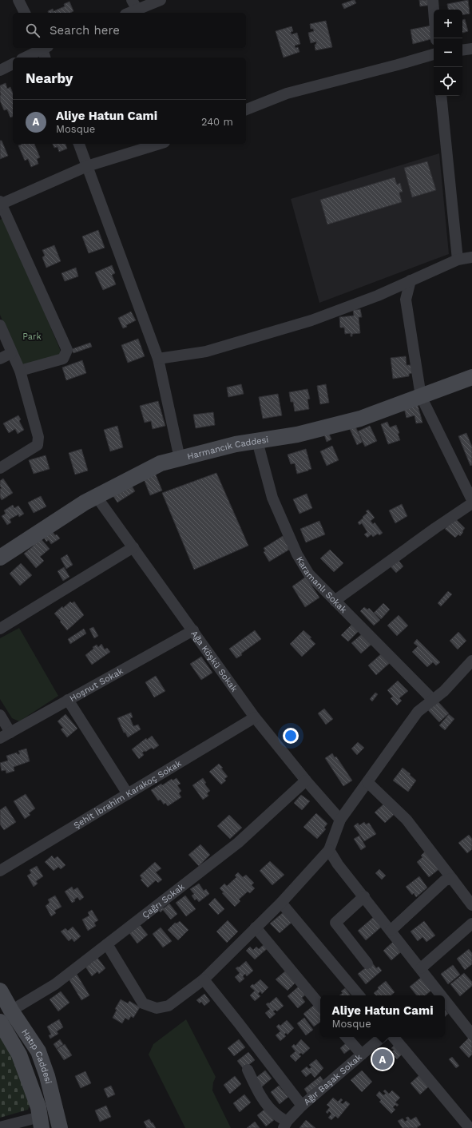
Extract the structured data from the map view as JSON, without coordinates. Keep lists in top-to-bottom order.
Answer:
{
  "streets": {
    "street": [
      "Harmancık Caddesi",
      "Karamanlı Sokak",
      "Ağa Köşkü Sokak",
      "Hoşnut Sokak",
      "Şehit İbrahim Karakoç Sokak",
      "Çağrı Sokak",
      "Hatıp Caddesi",
      "Ağır Başak Sokak"
    ]
  },
  "crossings": [
    ["Harmancık Caddesi", "Karamanlı Sokak"],
    ["Harmancık Caddesi", "Ağa Köşkü Sokak"],
    ["Ağa Köşkü Sokak", "Hoşnut Sokak"],
    ["Ağa Köşkü Sokak", "Şehit İbrahim Karakoç Sokak"],
    ["Ağa Köşkü Sokak", "Çağrı Sokak"],
    ["Çağrı Sokak", "Hatıp Caddesi"]
  ],
  "parks": ["Park"],
  "page": {
    "map_buttons": ["+", "−"],
    "search": "Search here",
    "heading": "Nearby",
    "list": [
      {
        "mark": "A",
        "name": "Aliye Hatun Cami",
        "note": "Mosque",
        "value": "240 m"
      }
    ],
    "popup": ["Aliye Hatun Cami", "Mosque"],
    "pins": "A"
  }
}
